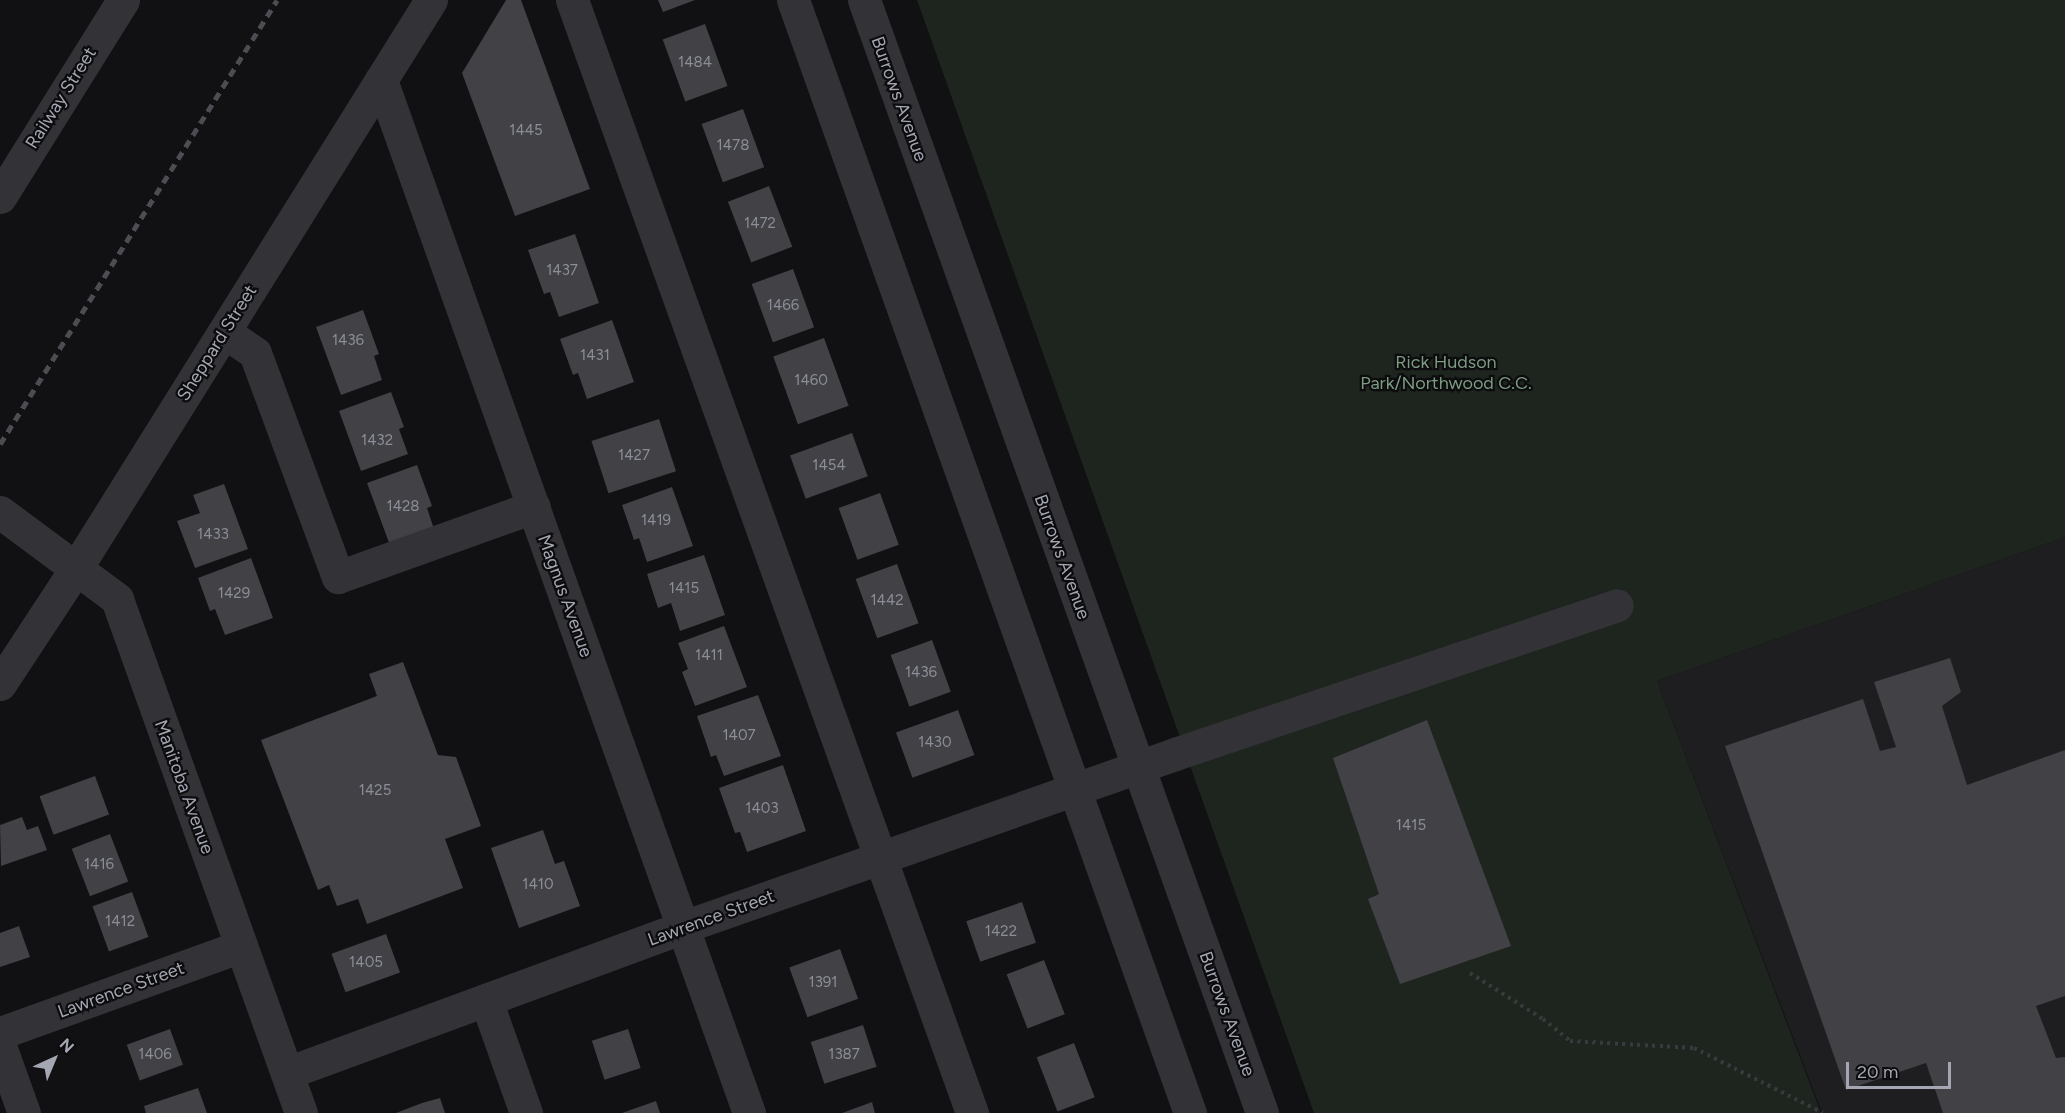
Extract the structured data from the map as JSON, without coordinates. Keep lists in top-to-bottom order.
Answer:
{
  "streets": {
    "street": [
      "Railway Street",
      "Burrows Avenue",
      "Sheppard Street",
      "Magnus Avenue",
      "Manitoba Avenue",
      "Lawrence Street"
    ]
  },
  "crossings": [
    ["Burrows Avenue", "Lawrence Street"],
    ["Sheppard Street", "Magnus Avenue"],
    ["Sheppard Street", "Manitoba Avenue"],
    ["Magnus Avenue", "Lawrence Street"],
    ["Manitoba Avenue", "Lawrence Street"]
  ],
  "parks": ["Rick Hudson Park/Northwood C.C."],
  "house_numbers": [
    "1484",
    "1445",
    "1478",
    "1472",
    "1437",
    "1466",
    "1436",
    "1431",
    "1460",
    "1432",
    "1427",
    "1454",
    "1428",
    "1419",
    "1433",
    "1415",
    "1429",
    "1442",
    "1411",
    "1436",
    "1407",
    "1430",
    "1425",
    "1403",
    "1415",
    "1416",
    "1410",
    "1412",
    "1422",
    "1405",
    "1391",
    "1406",
    "1387"
  ],
  "scale_bar": "20 m",
  "north": "top right"
}
